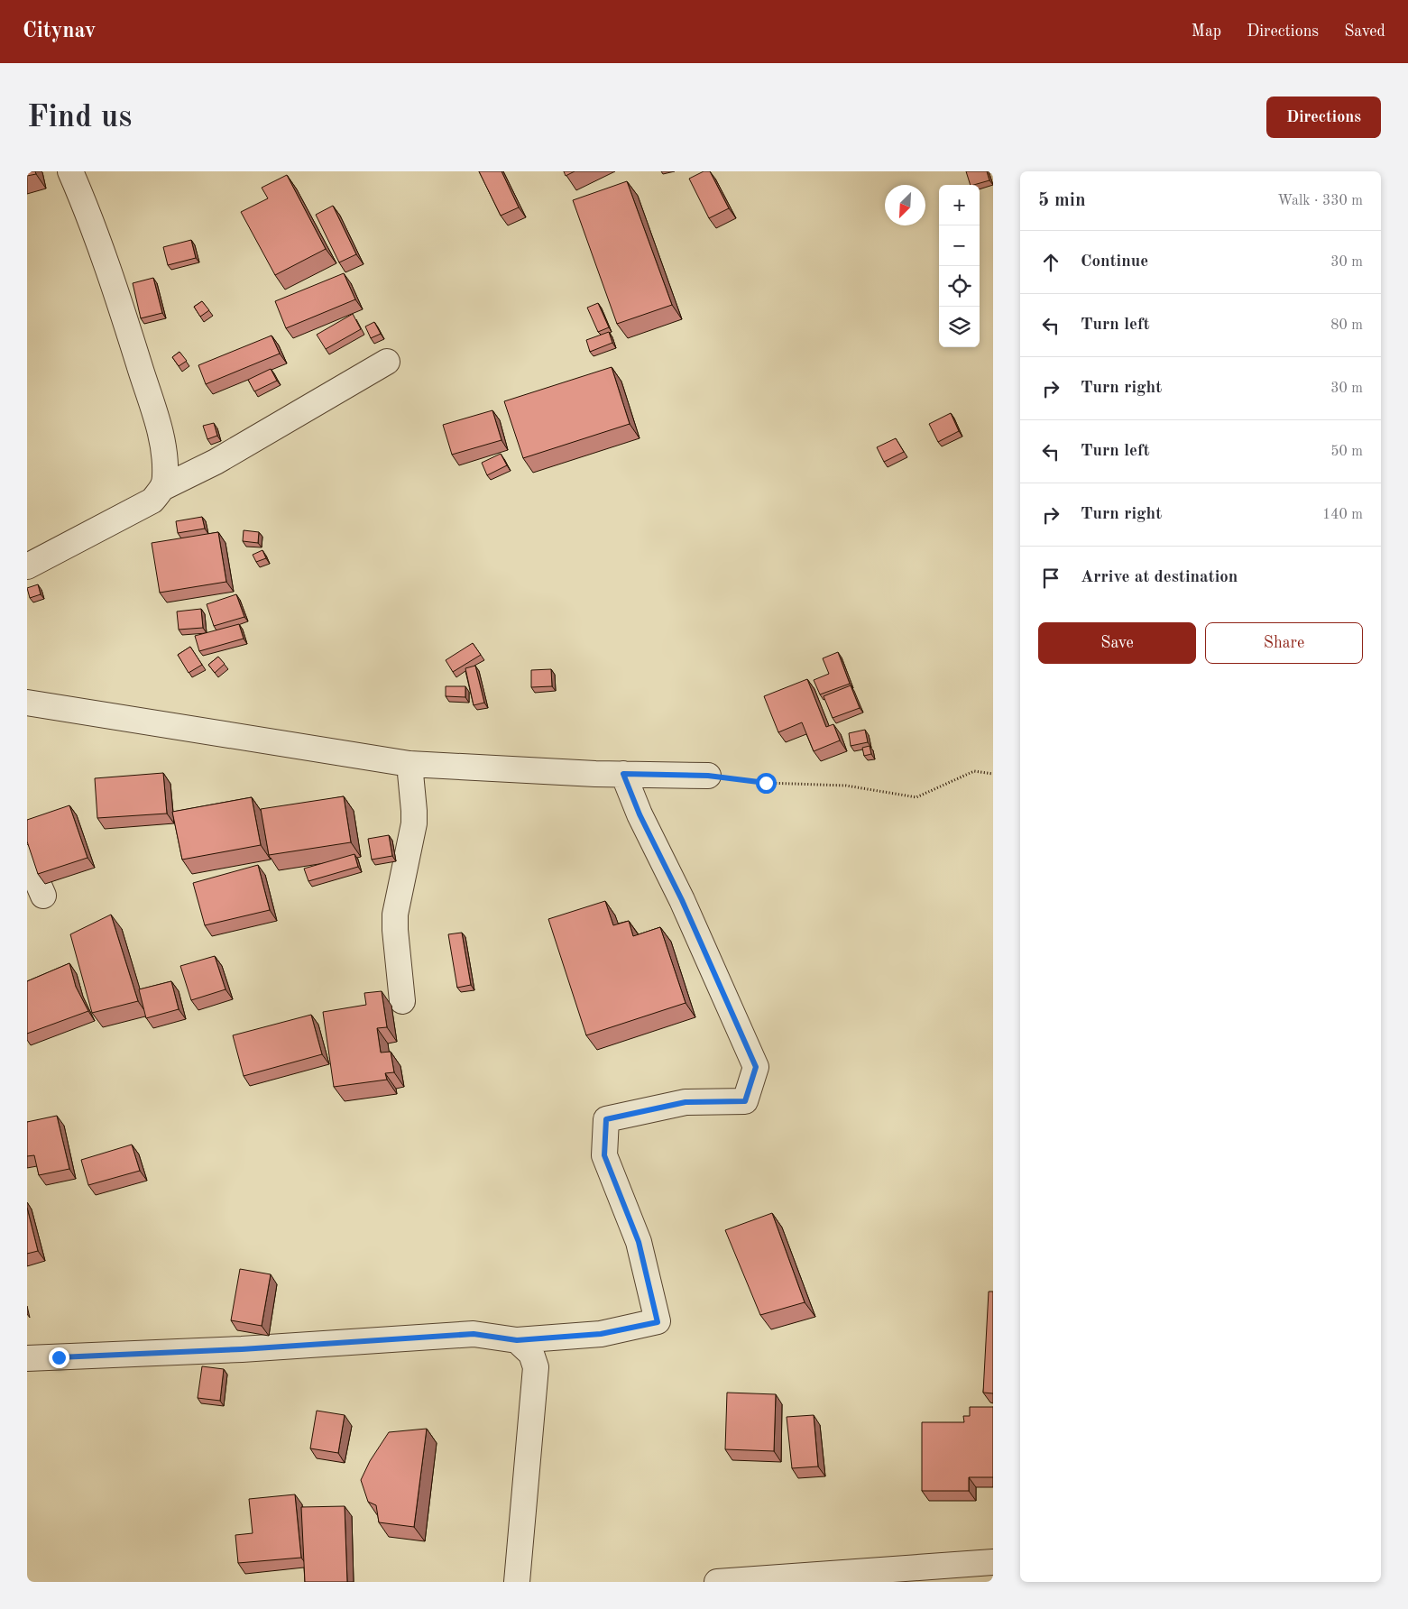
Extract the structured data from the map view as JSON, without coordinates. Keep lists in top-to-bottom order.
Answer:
{
  "north": "bottom left",
  "page": {
    "header": "Citynav",
    "nav": ["Map", "Directions", "Saved"],
    "buttons": [
      "Directions",
      ["Save", "Share"]
    ],
    "title": "Find us",
    "heading": ["5 min", "Walk · 330 m"],
    "map_buttons": ["+", "−"],
    "list": [
      ["Continue", "30 m"],
      ["Turn left", "80 m"],
      ["Turn right", "30 m"],
      ["Turn left", "50 m"],
      ["Turn right", "140 m"],
      "Arrive at destination"
    ]
  }
}
